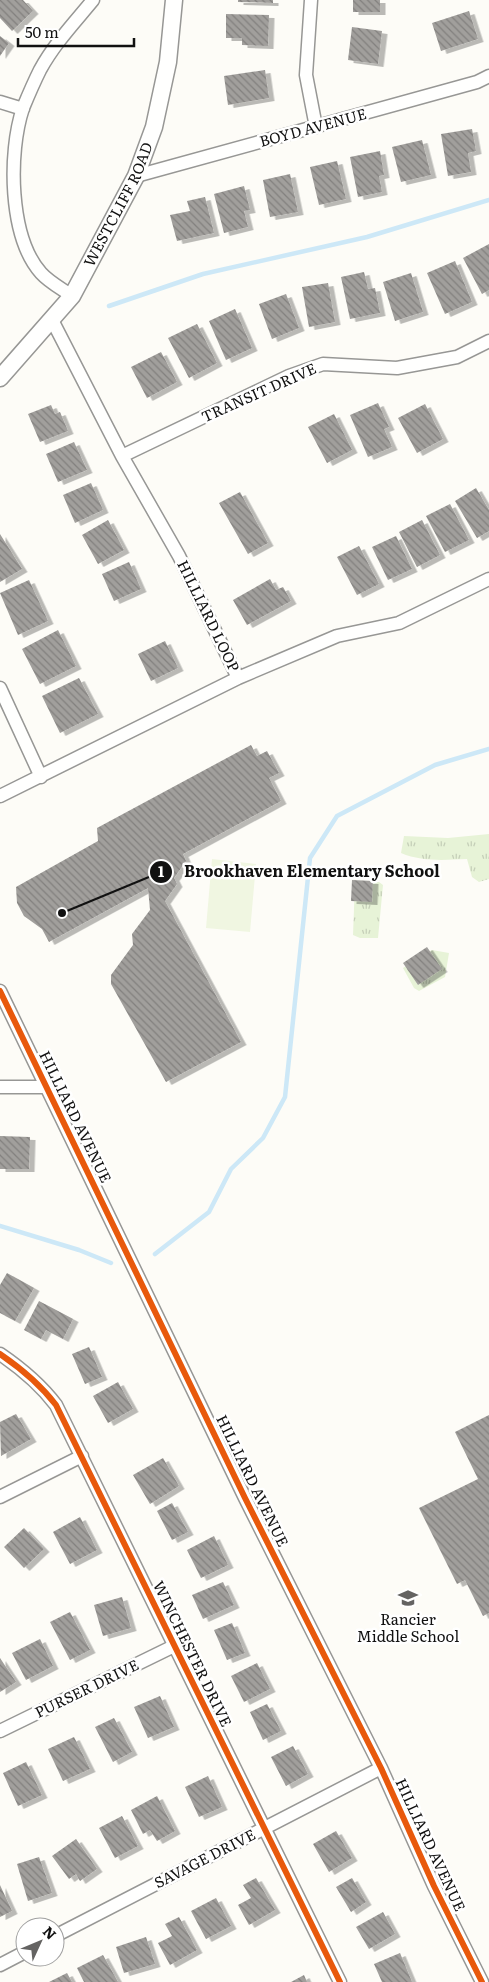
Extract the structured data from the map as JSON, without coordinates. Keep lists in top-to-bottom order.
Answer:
{
  "streets": {
    "street": [
      "BOYD AVENUE",
      "WESTCLIFF ROAD",
      "TRANSIT DRIVE",
      "HILLIARD LOOP",
      "HILLIARD AVENUE",
      "WINCHESTER DRIVE",
      "PURSER DRIVE",
      "SAVAGE DRIVE"
    ]
  },
  "crossings": [
    ["BOYD AVENUE", "WESTCLIFF ROAD"],
    ["WESTCLIFF ROAD", "HILLIARD LOOP"],
    ["TRANSIT DRIVE", "HILLIARD LOOP"],
    ["HILLIARD AVENUE", "SAVAGE DRIVE"],
    ["WINCHESTER DRIVE", "PURSER DRIVE"],
    ["WINCHESTER DRIVE", "SAVAGE DRIVE"]
  ],
  "places": {
    "other": ["Brookhaven Elementary School"],
    "school or university": ["Rancier Middle School"]
  },
  "scale_bar": "50 m",
  "north": "top right"
}
